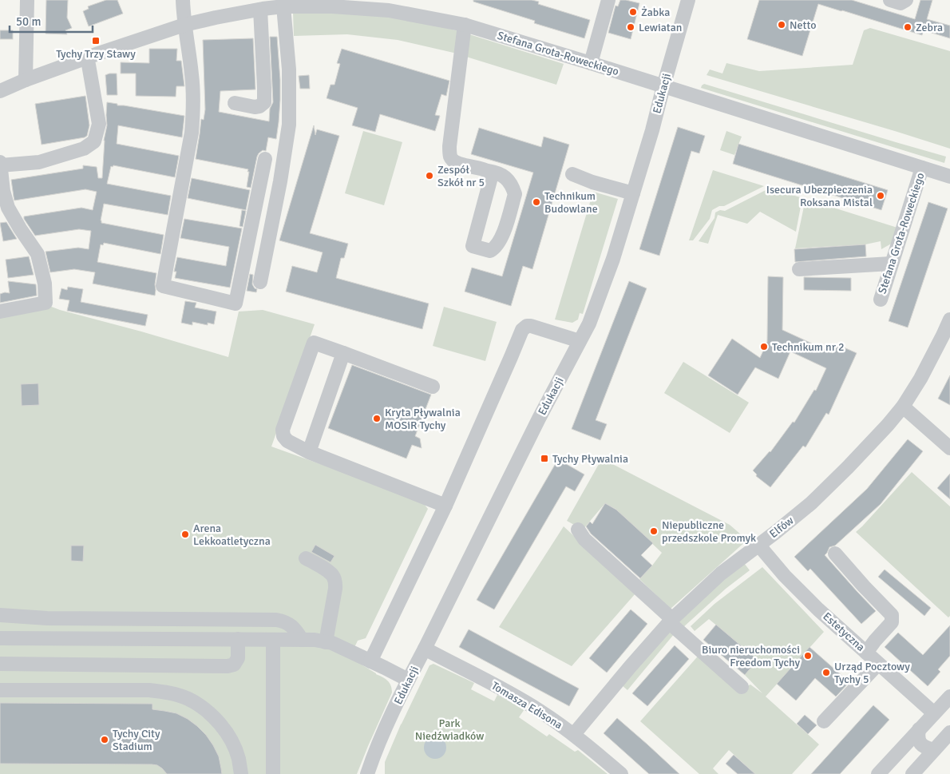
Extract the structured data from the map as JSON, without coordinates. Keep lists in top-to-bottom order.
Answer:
{
  "streets": {
    "street": [
      "Stefana Grota-Roweckiego",
      "Edukacji",
      "Elfów",
      "Estetyczna",
      "Tomasza Edisona"
    ]
  },
  "crossings": [
    ["Stefana Grota-Roweckiego", "Edukacji"],
    ["Edukacji", "Tomasza Edisona"],
    ["Elfów", "Estetyczna"],
    ["Elfów", "Tomasza Edisona"]
  ],
  "parks": ["Park Niedźwiadków"],
  "places": {
    "other": [
      "Żabka",
      "Netto",
      "Lewiatan",
      "Zebra",
      "Zespół Szkół nr 5",
      "Isecura Ubezpieczenia Roksana Mistal",
      "Technikum Budowlane",
      "Technikum nr 2",
      "Kryta Pływalnia MOSiR Tychy",
      "Niepubliczne przedszkole Promyk",
      "Arena Lekkoatletyczna",
      "Biuro nieruchomości Freedom Tychy",
      "Urząd Pocztowy Tychy 5",
      "Tychy City Stadium"
    ],
    "transit": ["Tychy Trzy Stawy", "Tychy Pływalnia"]
  },
  "scale_bar": "50 m"
}
